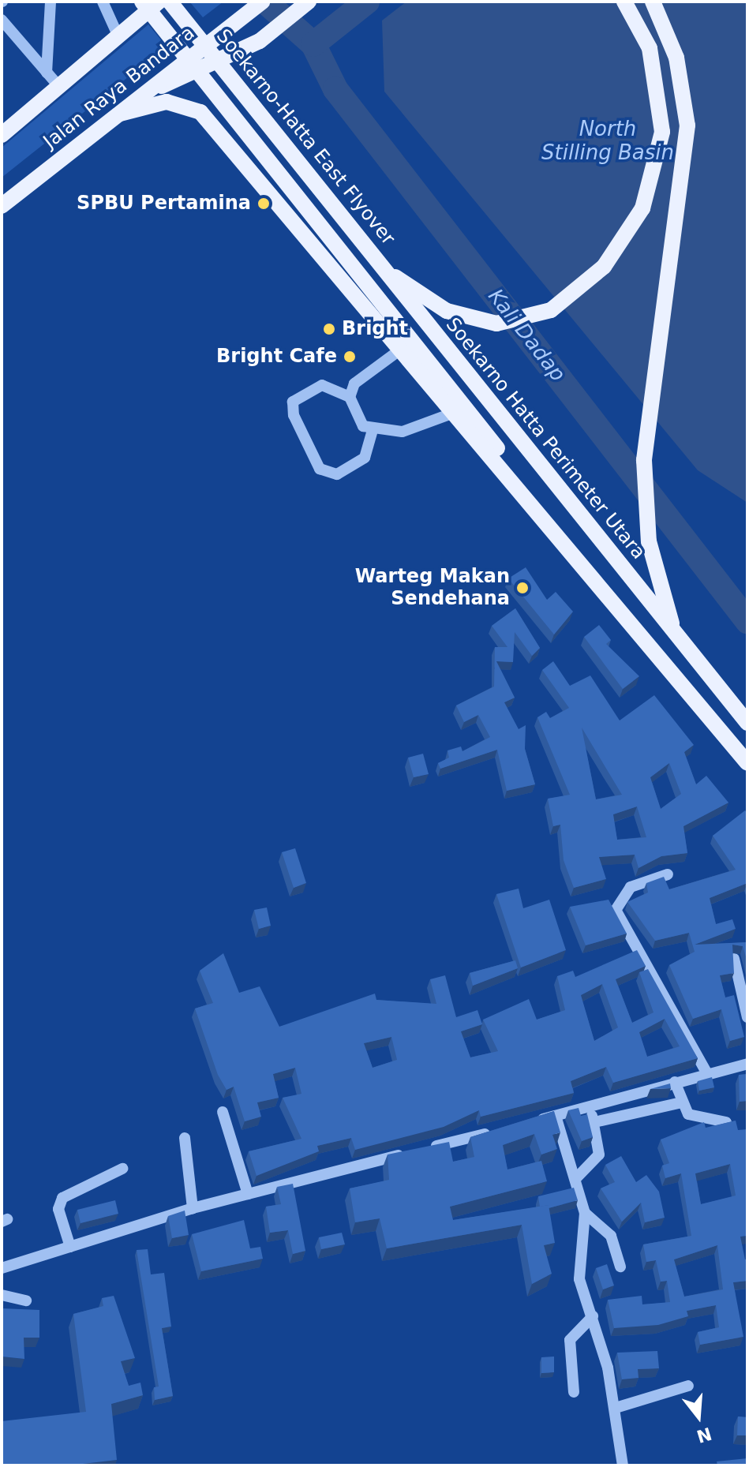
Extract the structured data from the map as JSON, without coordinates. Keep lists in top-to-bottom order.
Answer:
{
  "streets": {
    "main road": ["Jalan Raya Bandara", "Soekarno-Hatta East Flyover", "Soekarno Hatta Perimeter Utara"]
  },
  "crossings": [
    ["Soekarno-Hatta East Flyover", "Soekarno Hatta Perimeter Utara"]
  ],
  "water": ["North Stilling Basin", "Kali Dadap"],
  "places": [
    "SPBU Pertamina",
    "Bright",
    "Bright Cafe",
    "Warteg Makan Sendehana"
  ],
  "north": "bottom"
}
